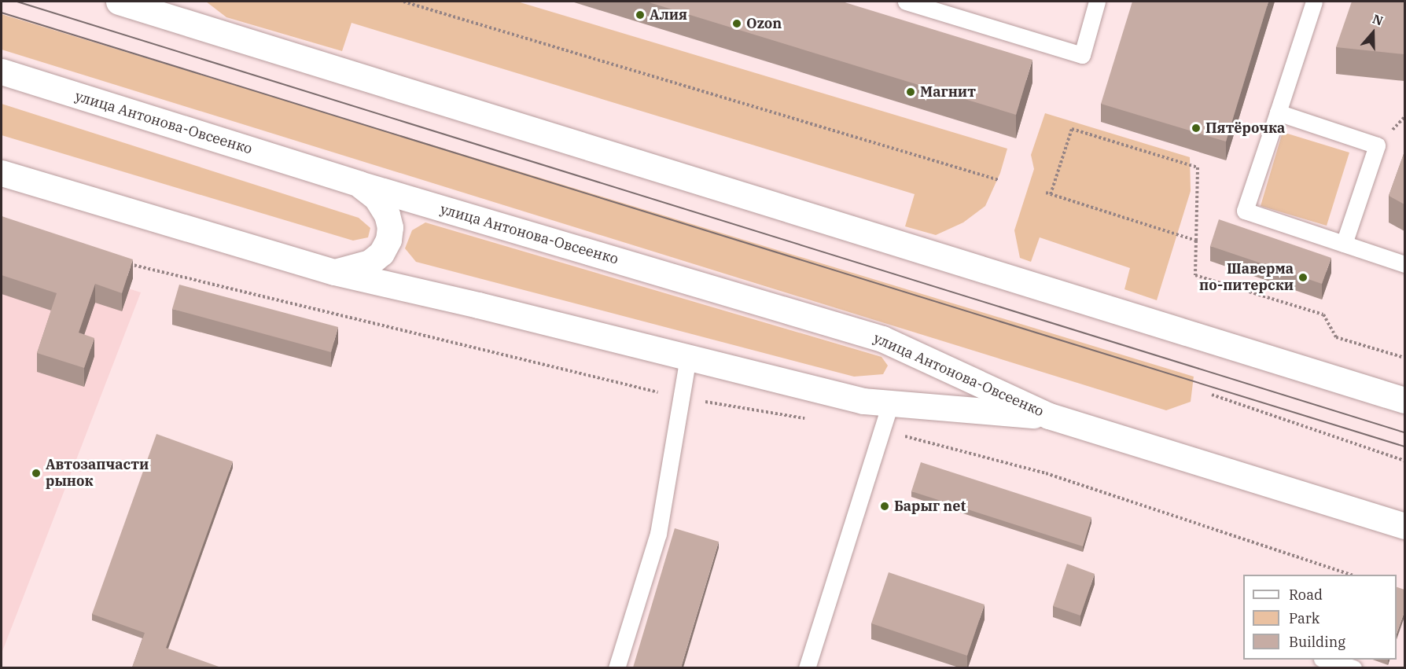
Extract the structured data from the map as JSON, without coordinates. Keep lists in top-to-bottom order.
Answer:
{
  "streets": {
    "main road": ["улица Антонова-Овсеенко"]
  },
  "places": [
    "Алия",
    "Ozon",
    "Магнит",
    "Пятёрочка",
    "Шаверма по-питерски",
    "Автозапчасти рынок",
    "Барыг net"
  ],
  "legend": ["Road", "Park", "Building"],
  "north": "top"
}
